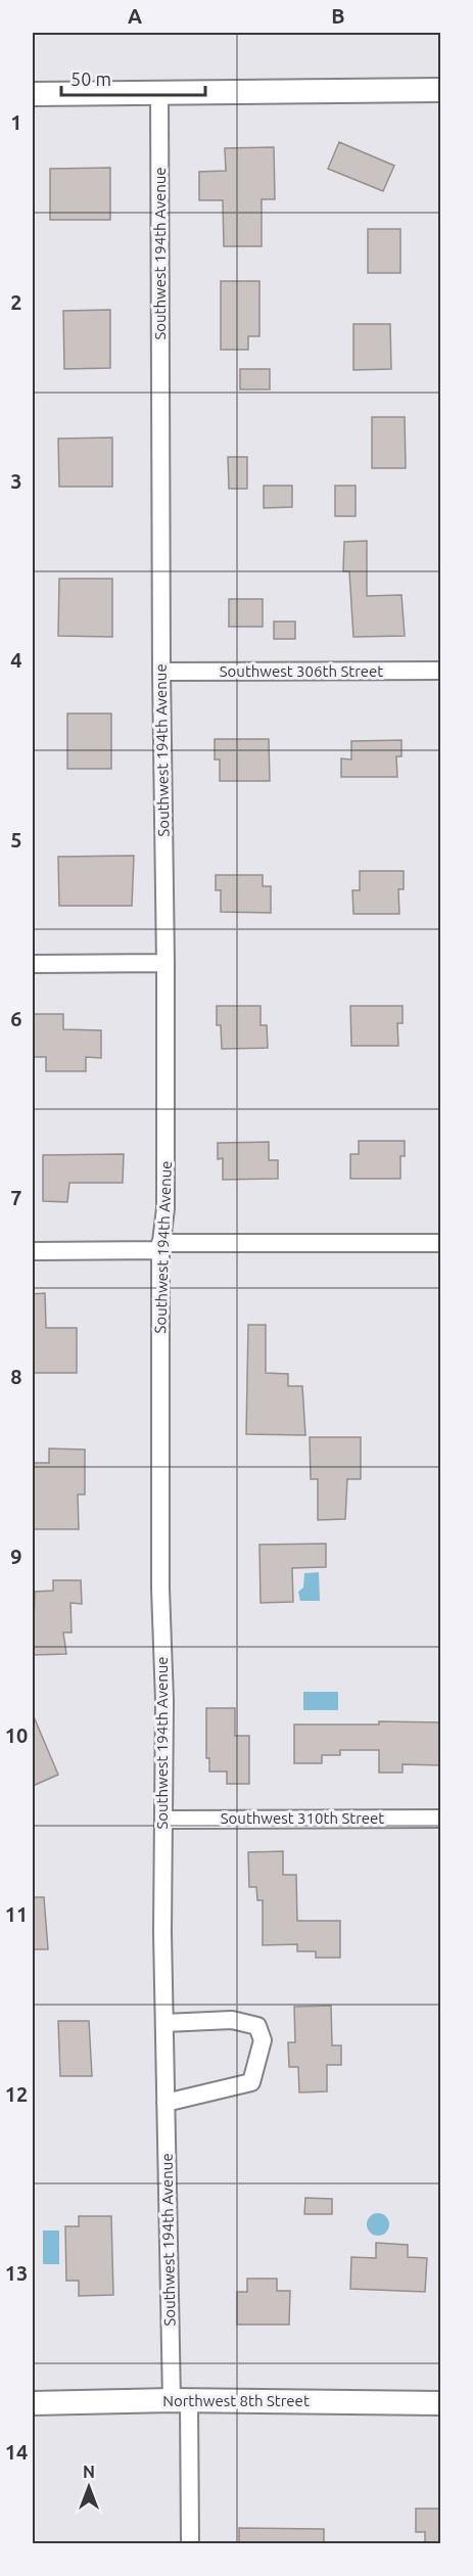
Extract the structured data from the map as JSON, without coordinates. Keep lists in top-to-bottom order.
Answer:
{
  "streets": {
    "street": [
      "Southwest 194th Avenue",
      "Southwest 306th Street",
      "Southwest 310th Street",
      "Northwest 8th Street"
    ]
  },
  "crossings": [
    ["Southwest 194th Avenue", "Southwest 306th Street"],
    ["Southwest 194th Avenue", "Southwest 310th Street"],
    ["Southwest 194th Avenue", "Northwest 8th Street"]
  ],
  "scale_bar": "50 m",
  "north": "top",
  "grid": {
    "columns": ["A", "B"],
    "rows": [
      "1",
      "2",
      "3",
      "4",
      "5",
      "6",
      "7",
      "8",
      "9",
      "10",
      "11",
      "12",
      "13",
      "14"
    ]
  }
}
